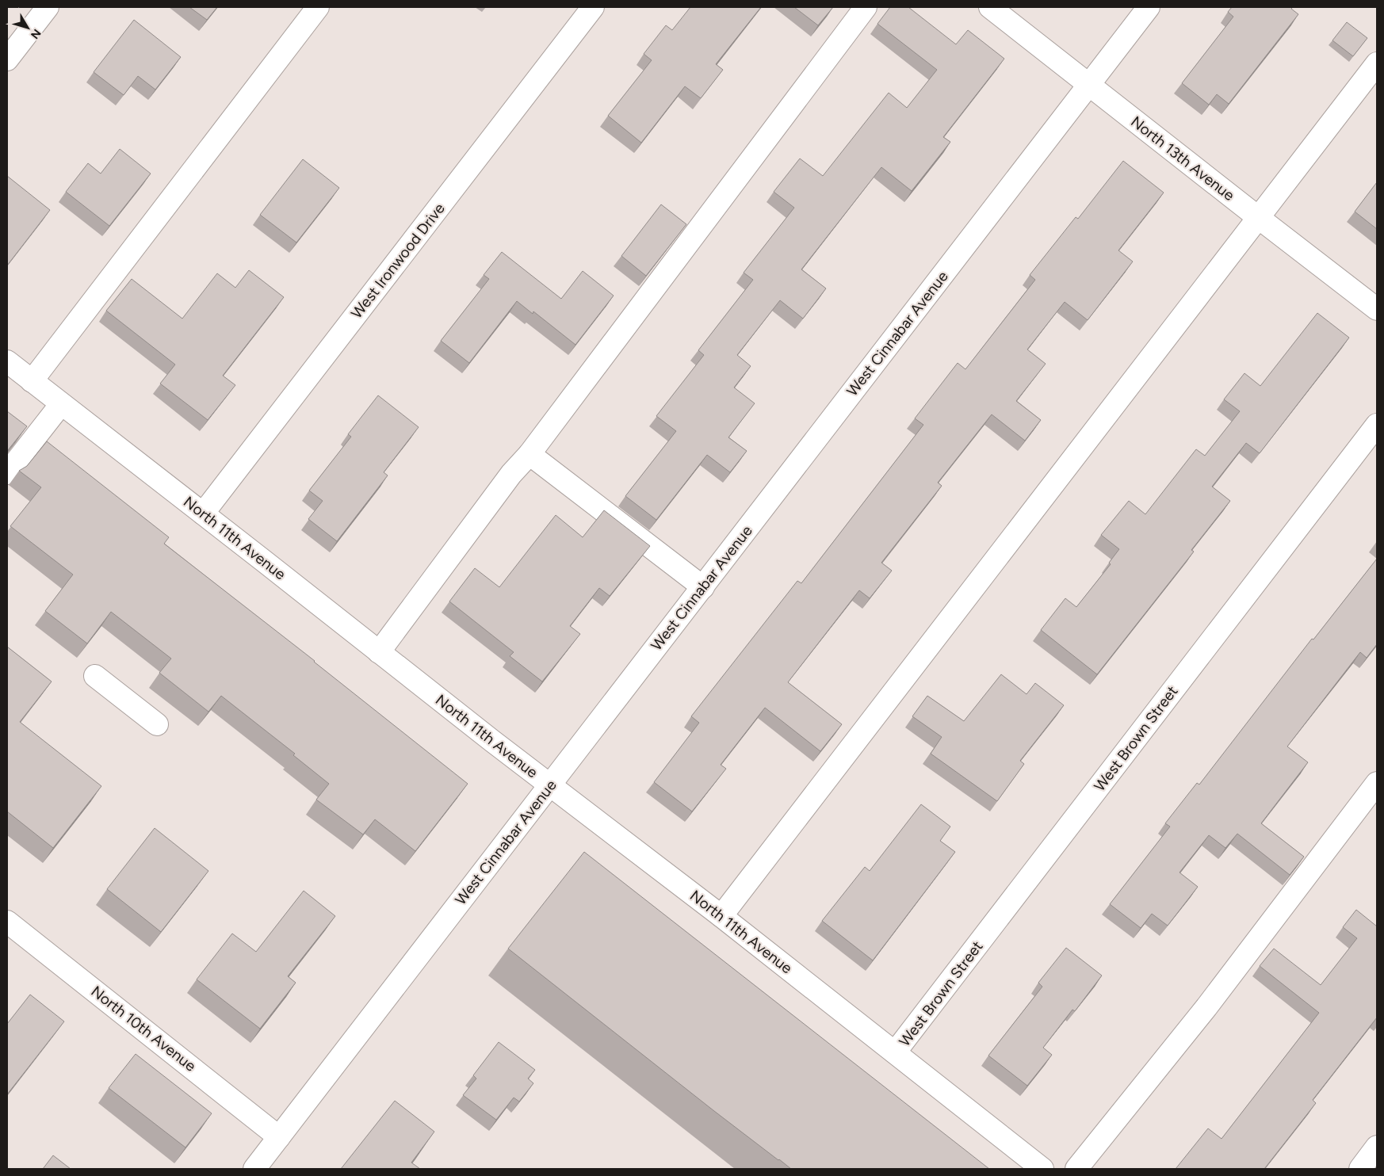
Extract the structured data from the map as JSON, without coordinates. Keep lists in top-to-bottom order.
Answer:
{
  "streets": {
    "street": [
      "North 13th Avenue",
      "West Ironwood Drive",
      "West Cinnabar Avenue",
      "North 11th Avenue",
      "West Brown Street",
      "North 10th Avenue"
    ]
  },
  "crossings": [
    ["North 13th Avenue", "West Cinnabar Avenue"],
    ["West Ironwood Drive", "North 11th Avenue"],
    ["West Cinnabar Avenue", "North 11th Avenue"],
    ["West Cinnabar Avenue", "North 10th Avenue"],
    ["North 11th Avenue", "West Brown Street"]
  ],
  "north": "bottom right"
}
